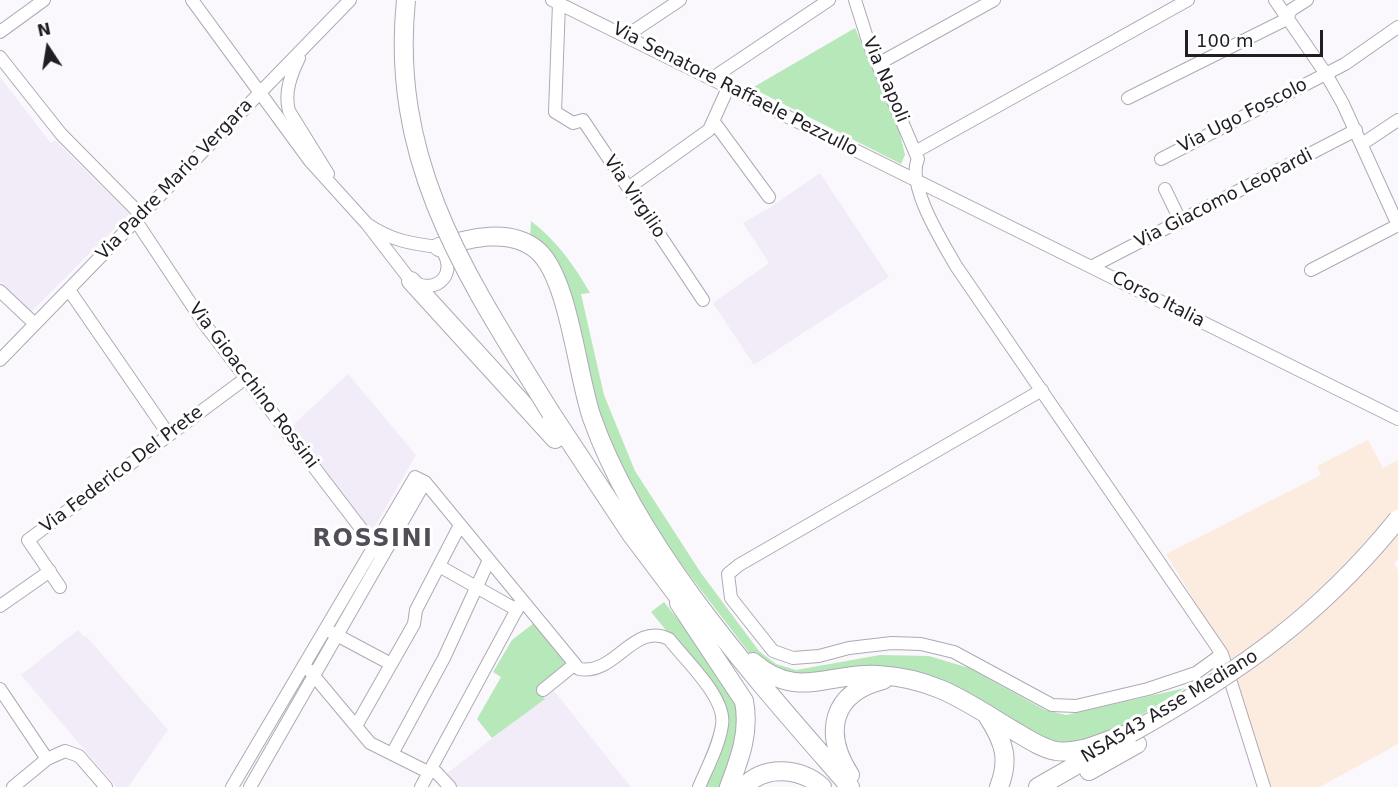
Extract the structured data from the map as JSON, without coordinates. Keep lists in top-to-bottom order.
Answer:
{
  "streets": {
    "highway": ["NSA543 Asse Mediano"],
    "street": [
      "Via Napoli",
      "Via Senatore Raffaele Pezzullo",
      "Via Ugo Foscolo",
      "Via Padre Mario Vergara",
      "Via Virgilio",
      "Via Giacomo Leopardi",
      "Corso Italia",
      "Via Gioacchino Rossini",
      "Via Federico Del Prete"
    ]
  },
  "crossings": [
    ["Via Napoli", "Via Senatore Raffaele Pezzullo"],
    ["Via Napoli", "Corso Italia"],
    ["Via Senatore Raffaele Pezzullo", "Via Virgilio"],
    ["Via Senatore Raffaele Pezzullo", "Corso Italia"],
    ["Via Padre Mario Vergara", "Via Gioacchino Rossini"],
    ["Via Giacomo Leopardi", "Corso Italia"],
    ["Via Gioacchino Rossini", "Via Federico Del Prete"]
  ],
  "districts": ["ROSSINI"],
  "scale_bar": "100 m",
  "north": "top"
}
